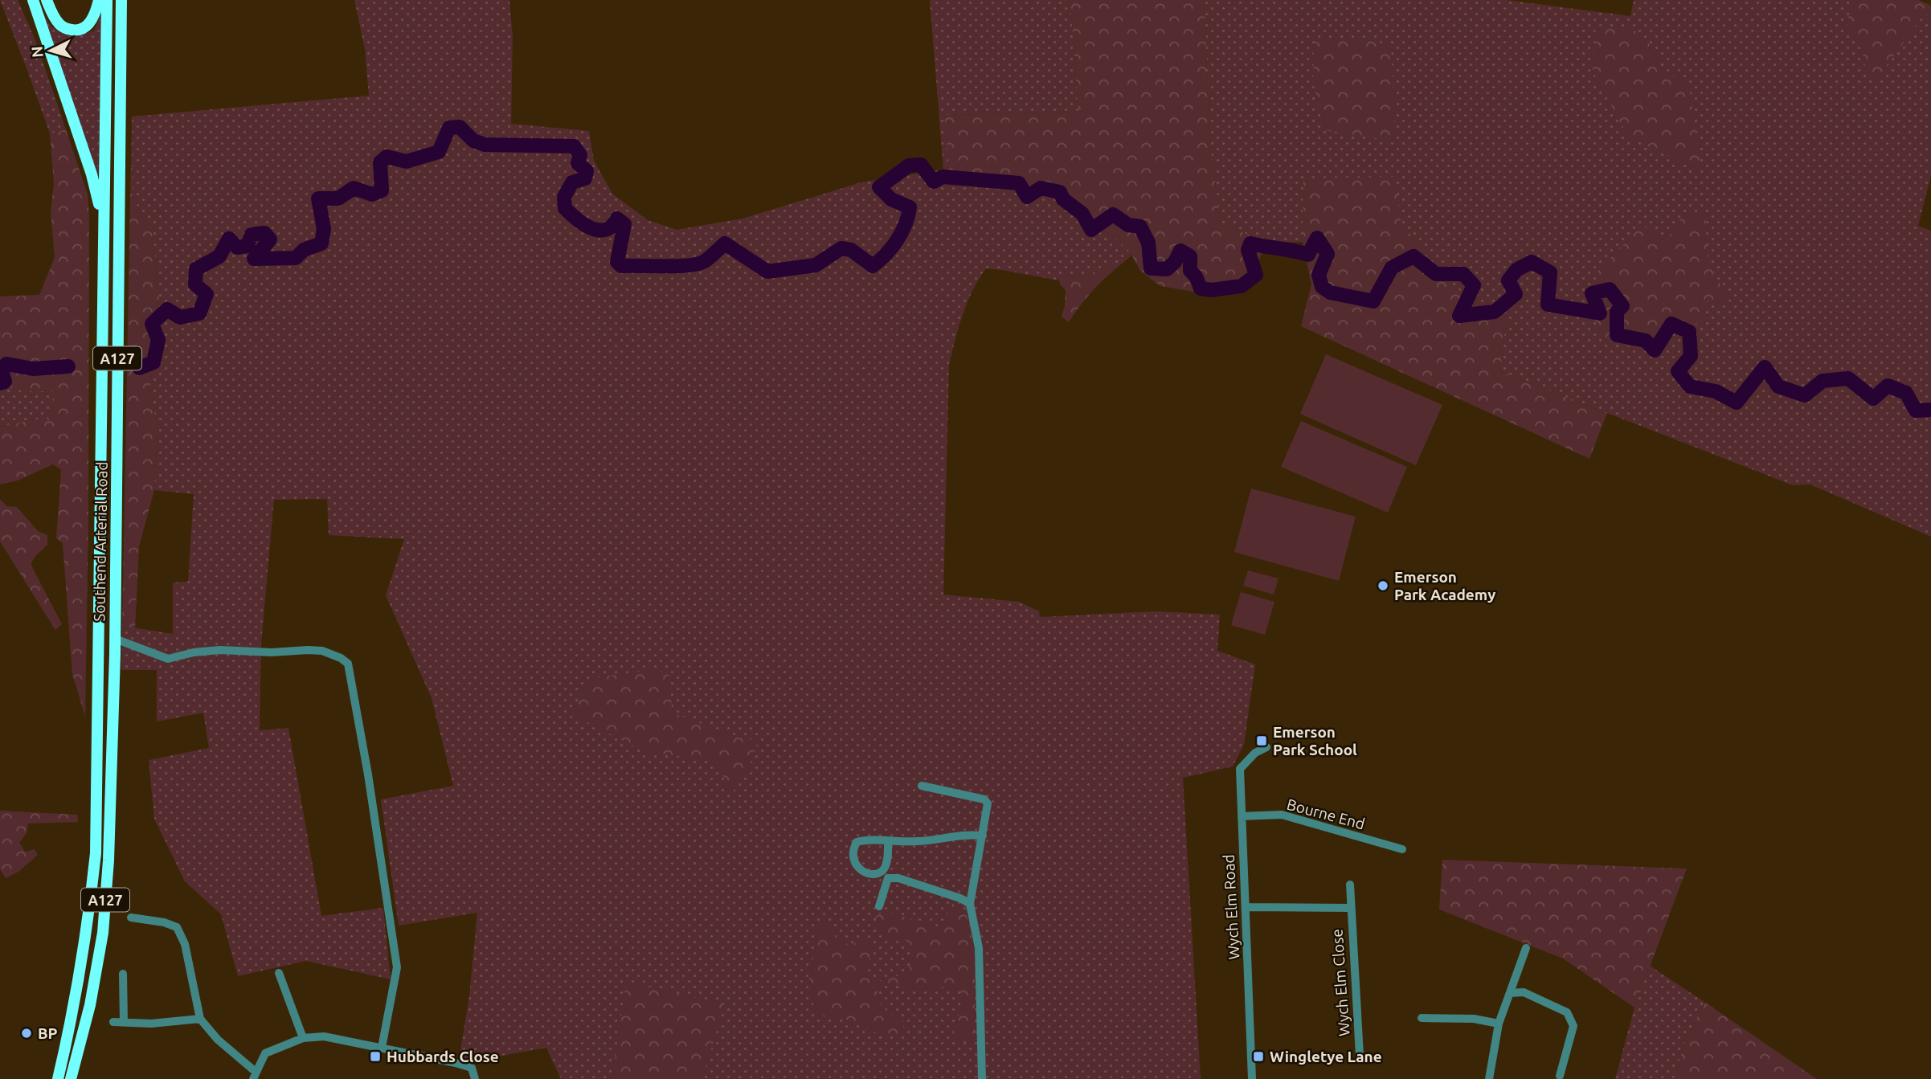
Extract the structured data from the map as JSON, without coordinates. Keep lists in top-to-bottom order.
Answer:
{
  "streets": {
    "highway": ["A127", "Southend Arterial Road"],
    "street": ["Bourne End", "Wych Elm Road", "Wych Elm Close"]
  },
  "crossings": [
    ["Bourne End", "Wych Elm Road"],
    ["Wych Elm Road", "Wych Elm Close"]
  ],
  "places": {
    "other": ["Emerson Park Academy", "BP"],
    "transit": ["Emerson Park School", "Hubbards Close", "Wingletye Lane"]
  },
  "north": "left"
}
